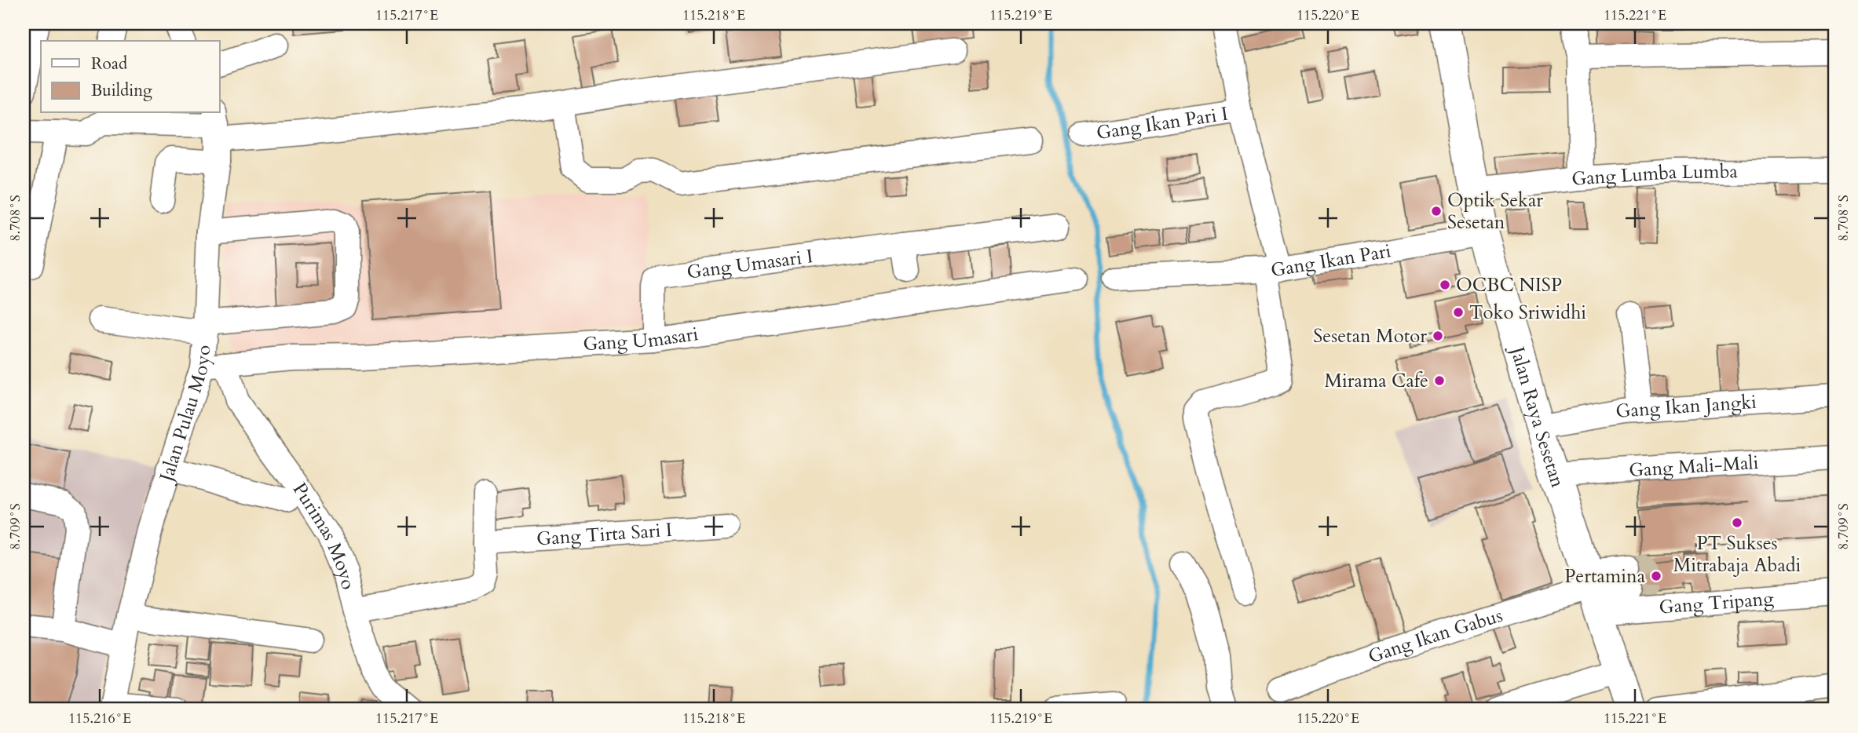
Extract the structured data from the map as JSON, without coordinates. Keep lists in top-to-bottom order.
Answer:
{
  "streets": {
    "main road": ["Jalan Raya Sesetan"],
    "street": [
      "Gang Ikan Pari I",
      "Gang Lumba Lumba",
      "Gang Ikan Pari",
      "Gang Umasari I",
      "Gang Umasari",
      "Gang Ikan Jangki",
      "Jalan Pulau Moyo",
      "Gang Mali-Mali",
      "Gang Tirta Sari I",
      "Purimas Moyo",
      "Gang Tripang",
      "Gang Ikan Gabus"
    ]
  },
  "crossings": [
    ["Gang Ikan Pari I", "Gang Ikan Pari"],
    ["Gang Lumba Lumba", "Jalan Raya Sesetan"],
    ["Gang Ikan Pari", "Jalan Raya Sesetan"],
    ["Gang Umasari I", "Gang Umasari"],
    ["Gang Umasari", "Jalan Pulau Moyo"],
    ["Gang Umasari", "Purimas Moyo"],
    ["Gang Ikan Jangki", "Jalan Raya Sesetan"],
    ["Jalan Pulau Moyo", "Purimas Moyo"],
    ["Jalan Raya Sesetan", "Gang Mali-Mali"],
    ["Jalan Raya Sesetan", "Gang Tripang"],
    ["Jalan Raya Sesetan", "Gang Ikan Gabus"],
    ["Gang Tripang", "Gang Ikan Gabus"]
  ],
  "places": [
    "Optik Sekar Sesetan",
    "OCBC NISP",
    "Toko Sriwidhi",
    "Sesetan Motor",
    "Mirama Cafe",
    "PT Sukses Mitrabaja Abadi",
    "Pertamina"
  ],
  "legend": ["Road", "Building"],
  "coordinates": [
    "115.217°E",
    "115.218°E",
    "115.219°E",
    "115.220°E",
    "115.221°E",
    "8.708°S",
    "8.709°S",
    "115.216°E"
  ]
}
